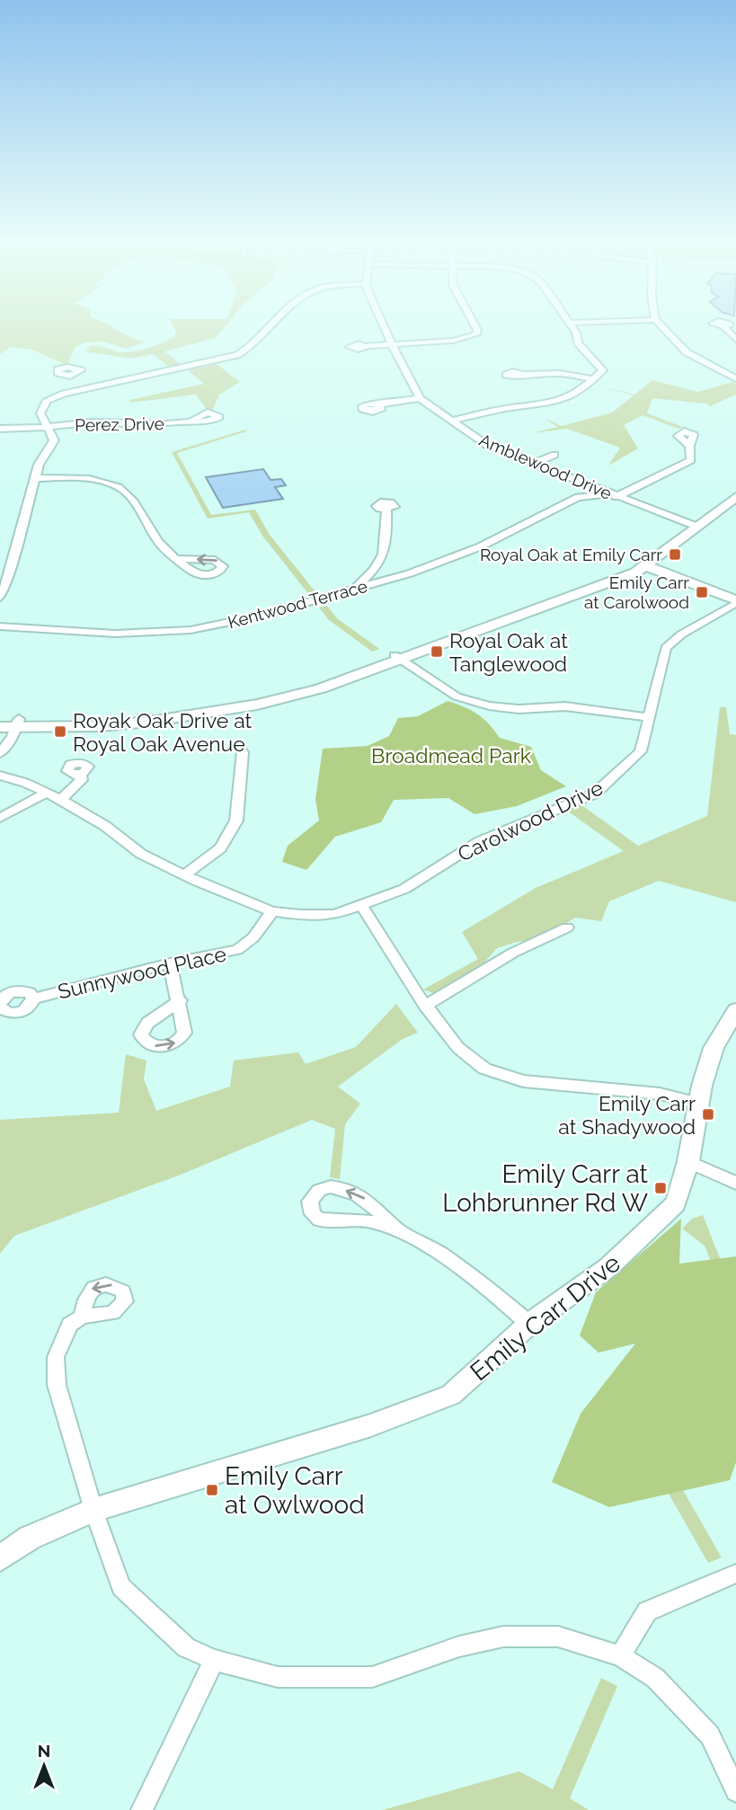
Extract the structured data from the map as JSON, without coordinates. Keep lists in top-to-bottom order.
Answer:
{
  "streets": {
    "street": [
      "Perez Drive",
      "Amblewood Drive",
      "Kentwood Terrace",
      "Carolwood Drive",
      "Sunnywood Place",
      "Emily Carr Drive"
    ]
  },
  "crossings": [
    ["Amblewood Drive", "Kentwood Terrace"],
    ["Carolwood Drive", "Sunnywood Place"]
  ],
  "parks": ["Broadmead Park"],
  "places": {
    "transit": [
      "Royal Oak at Emily Carr",
      "Emily Carr at Carolwood",
      "Royal Oak at Tanglewood",
      "Royak Oak Drive at Royal Oak Avenue",
      "Emily Carr at Shadywood",
      "Emily Carr at Lohbrunner Rd W",
      "Emily Carr at Owlwood"
    ]
  },
  "north": "top"
}
